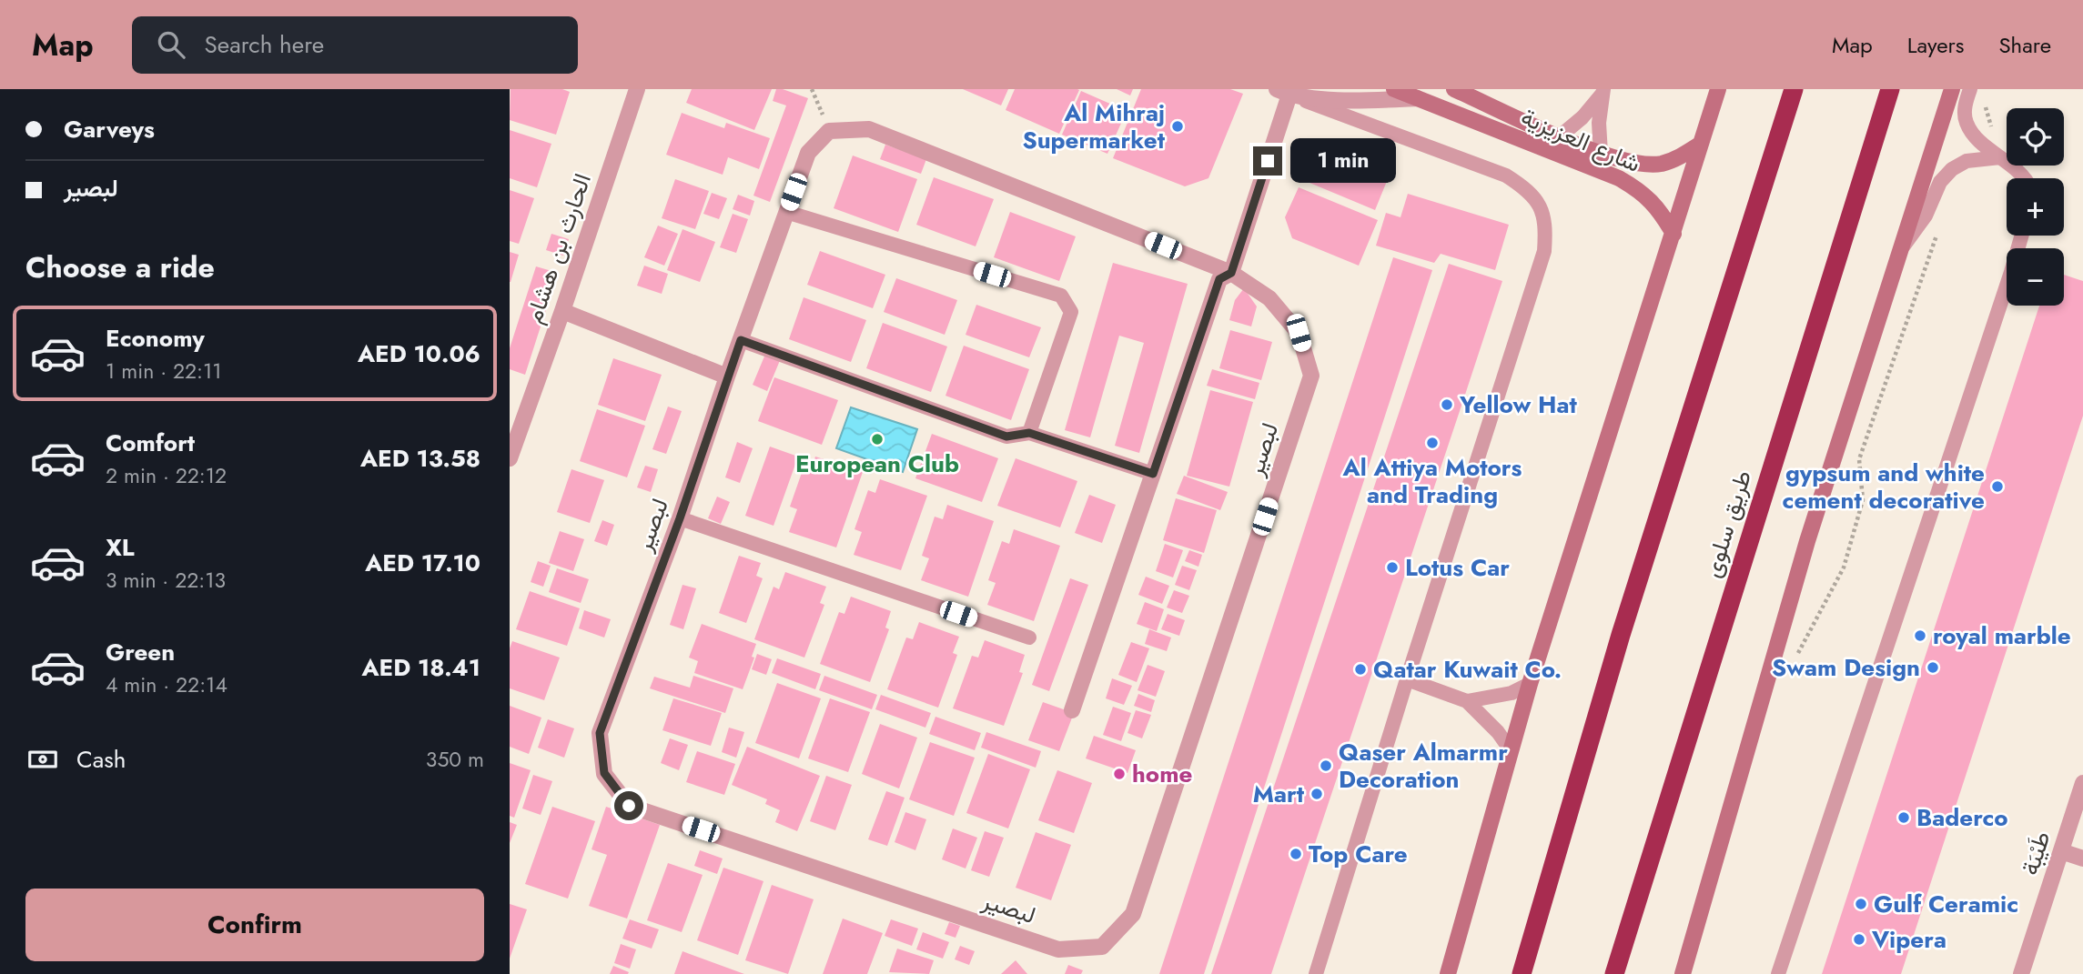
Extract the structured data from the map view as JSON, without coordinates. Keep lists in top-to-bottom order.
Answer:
{
  "streets": {
    "highway": ["طريق سلوى"],
    "main road": ["شارع العزيزية"],
    "street": ["الحارث بن هشام", "لبصير", "طَيْبَة"]
  },
  "places": [
    "Al Mihraj Supermarket",
    "Yellow Hat",
    "European Club",
    "Al Attiya Motors and Trading",
    "gypsum and white cement decorative",
    "Lotus Car",
    "royal marble",
    "Swam Design",
    "Qatar Kuwait Co.",
    "Qaser Almarmr Decoration",
    "home",
    "Mart",
    "Baderco",
    "Top Care",
    "Gulf Ceramic",
    "Vipera"
  ],
  "page": {
    "header": "Map",
    "search": "Search here",
    "nav": ["Map", "Layers", "Share"],
    "banner": ["Garveys", "لبصير"],
    "map_buttons": ["+", "−"],
    "bubble": "1 min",
    "heading": "Choose a ride",
    "list": [
      {
        "name": "Economy",
        "note": "1 min · 22:11",
        "value": "AED 10.06"
      },
      {
        "name": "Comfort",
        "note": "2 min · 22:12",
        "value": "AED 13.58"
      },
      {
        "name": "XL",
        "note": "3 min · 22:13",
        "value": "AED 17.10"
      },
      {
        "name": "Green",
        "note": "4 min · 22:14",
        "value": "AED 18.41"
      }
    ],
    "pay": ["Cash", "350 m"],
    "buttons": "Confirm"
  }
}
